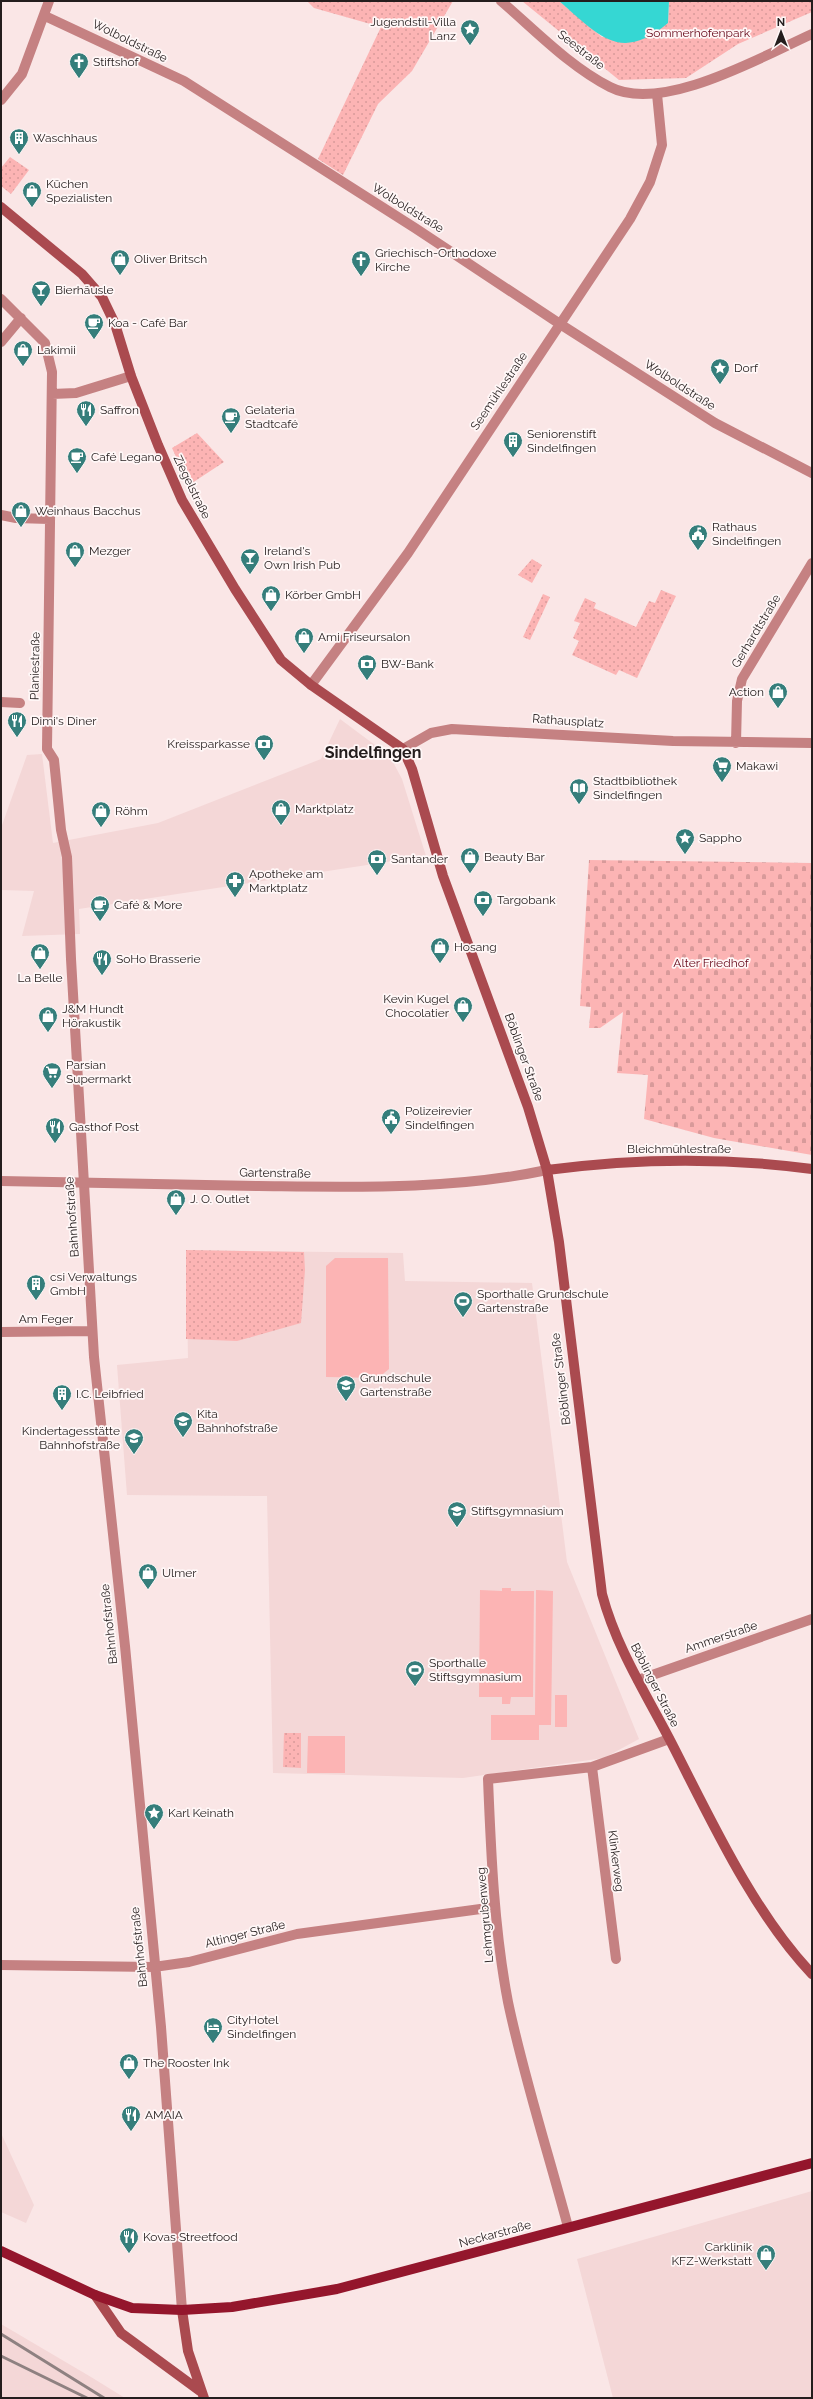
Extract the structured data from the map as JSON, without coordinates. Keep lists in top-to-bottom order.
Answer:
{
  "streets": {
    "main road": [
      "Ziegelstraße",
      "Böblinger Straße",
      "Bleichmühlestraße",
      "Neckarstraße"
    ],
    "street": [
      "Wolboldstraße",
      "Seestraße",
      "Seemühlestraße",
      "Gerhardtstraße",
      "Planiestraße",
      "Rathausplatz",
      "Gartenstraße",
      "Bahnhofstraße",
      "Am Feger",
      "Ammerstraße",
      "Klinkerweg",
      "Lehmgrubenweg",
      "Altinger Straße"
    ]
  },
  "crossings": [
    ["Wolboldstraße", "Seemühlestraße"],
    ["Seestraße", "Seemühlestraße"],
    ["Seemühlestraße", "Ziegelstraße"],
    ["Ziegelstraße", "Rathausplatz"],
    ["Ziegelstraße", "Böblinger Straße"],
    ["Gerhardtstraße", "Rathausplatz"],
    ["Planiestraße", "Bahnhofstraße"],
    ["Rathausplatz", "Böblinger Straße"],
    ["Böblinger Straße", "Bleichmühlestraße"],
    ["Böblinger Straße", "Gartenstraße"],
    ["Böblinger Straße", "Ammerstraße"],
    ["Böblinger Straße", "Lehmgrubenweg"],
    ["Bleichmühlestraße", "Gartenstraße"],
    ["Gartenstraße", "Bahnhofstraße"],
    ["Bahnhofstraße", "Am Feger"],
    ["Bahnhofstraße", "Altinger Straße"],
    ["Bahnhofstraße", "Neckarstraße"],
    ["Klinkerweg", "Lehmgrubenweg"],
    ["Lehmgrubenweg", "Altinger Straße"],
    ["Lehmgrubenweg", "Neckarstraße"]
  ],
  "districts": ["Sindelfingen"],
  "parks": ["Sommerhofenpark", "Alter Friedhof"],
  "places": {
    "place": [
      "Jugendstil-Villa Lanz",
      "Dorf",
      "Sappho",
      "Karl Keinath"
    ],
    "church": ["Stiftshof", "Griechisch-Orthodoxe Kirche"],
    "building": [
      "Waschhaus",
      "Seniorenstift Sindelfingen",
      "csi Verwaltungs GmbH",
      "I.C. Leibfried"
    ],
    "shop": [
      "Küchen Spezialisten",
      "Oliver Britsch",
      "Lakimii",
      "Weinhaus Bacchus",
      "Mezger",
      "Körber GmbH",
      "Ami Friseursalon",
      "Action",
      "Marktplatz",
      "Röhm",
      "Beauty Bar",
      "Hosang",
      "La Belle",
      "Kevin Kugel Chocolatier",
      "J&M Hundt Hörakustik",
      "J. O. Outlet",
      "Ulmer",
      "The Rooster Ink",
      "Carklinik KFZ-Werkstatt"
    ],
    "bar": ["Bierhäusle", "Ireland's Own Irish Pub"],
    "cafe": [
      "Koa - Café Bar",
      "Gelateria Stadtcafé",
      "Café Legano",
      "Café & More"
    ],
    "restaurant": [
      "Saffron",
      "Dimi's Diner",
      "SoHo Brasserie",
      "Gasthof Post",
      "AMAIA",
      "Kovas Streetfood"
    ],
    "public building": ["Rathaus Sindelfingen", "Polizeirevier Sindelfingen"],
    "bank": [
      "BW-Bank",
      "Kreissparkasse",
      "Santander",
      "Targobank"
    ],
    "supermarket": ["Makawi", "Parsian Supermarkt"],
    "library": ["Stadtbibliothek Sindelfingen"],
    "pharmacy": ["Apotheke am Marktplatz"],
    "sports": ["Sporthalle Grundschule Gartenstraße", "Sporthalle Stiftsgymnasium"],
    "school or university": [
      "Grundschule Gartenstraße",
      "Kita Bahnhofstraße",
      "Kindertagesstätte Bahnhofstraße",
      "Stiftsgymnasium"
    ],
    "hotel": ["CityHotel Sindelfingen"]
  },
  "north": "top"
}
